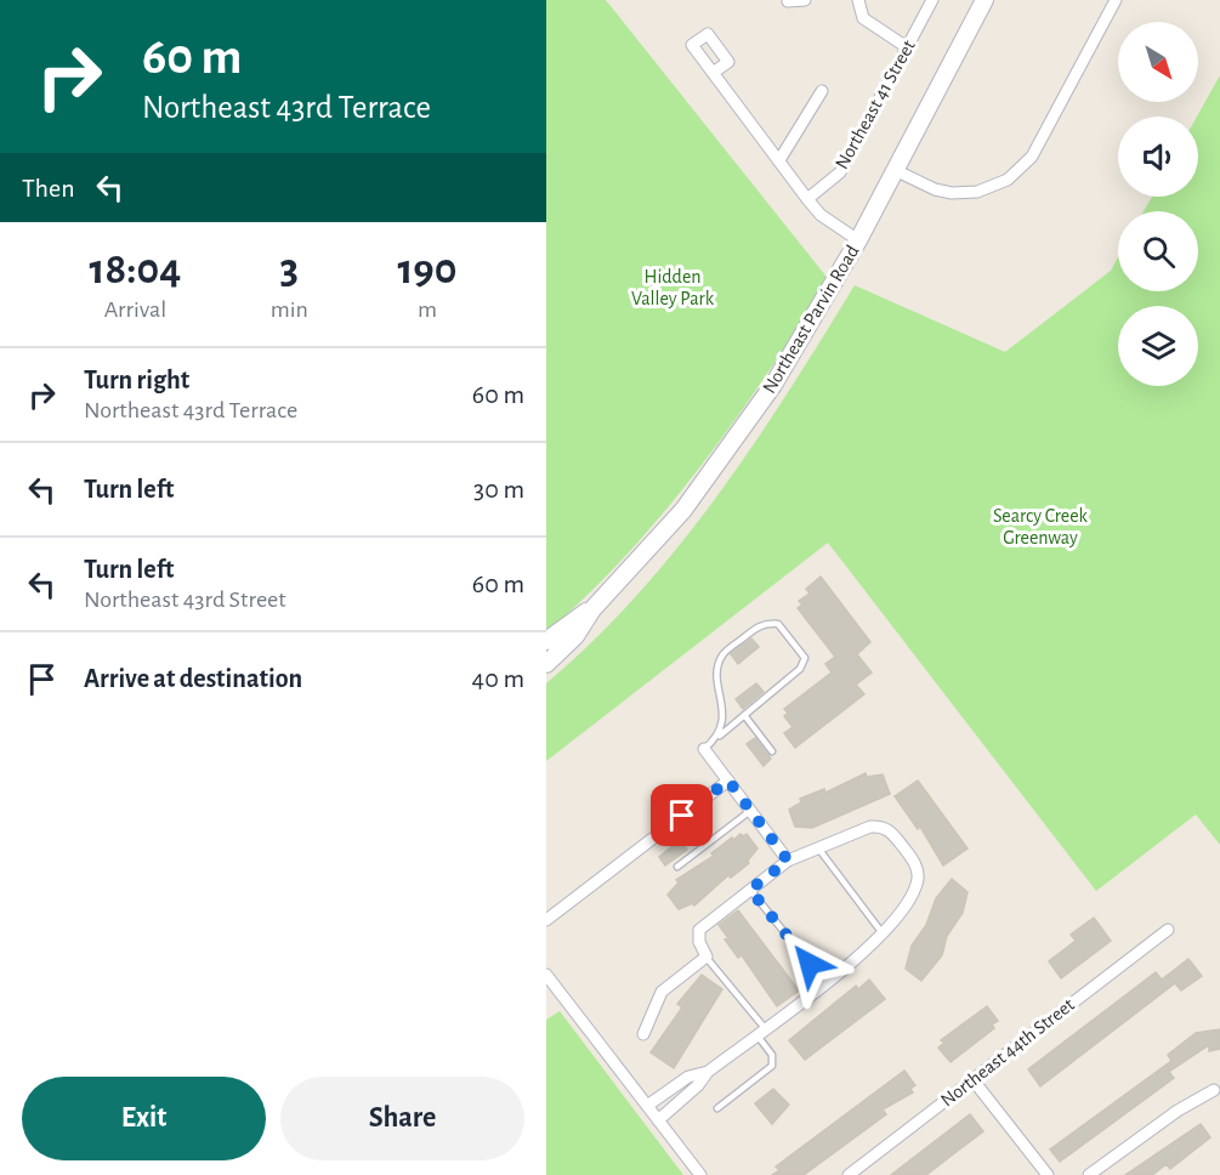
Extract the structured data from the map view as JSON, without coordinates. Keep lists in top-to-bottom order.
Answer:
{
  "streets": {
    "main road": ["Northeast Parvin Road"],
    "street": ["Northeast 41 Street", "Northeast 44th Street"]
  },
  "parks": ["Hidden Valley Park", "Searcy Creek Greenway"],
  "north": "bottom right",
  "page": {
    "turn": ["60 m", "Northeast 43rd Terrace"],
    "then": "Then",
    "eta": [
      "18:04",
      "Arrival",
      "3",
      "min",
      "190",
      "m"
    ],
    "list": [
      {
        "name": "Turn right",
        "note": "Northeast 43rd Terrace",
        "value": "60 m"
      },
      {
        "name": "Turn left",
        "value": "30 m"
      },
      {
        "name": "Turn left",
        "note": "Northeast 43rd Street",
        "value": "60 m"
      },
      {
        "name": "Arrive at destination",
        "value": "40 m"
      }
    ],
    "buttons": ["Exit", "Share"]
  }
}
